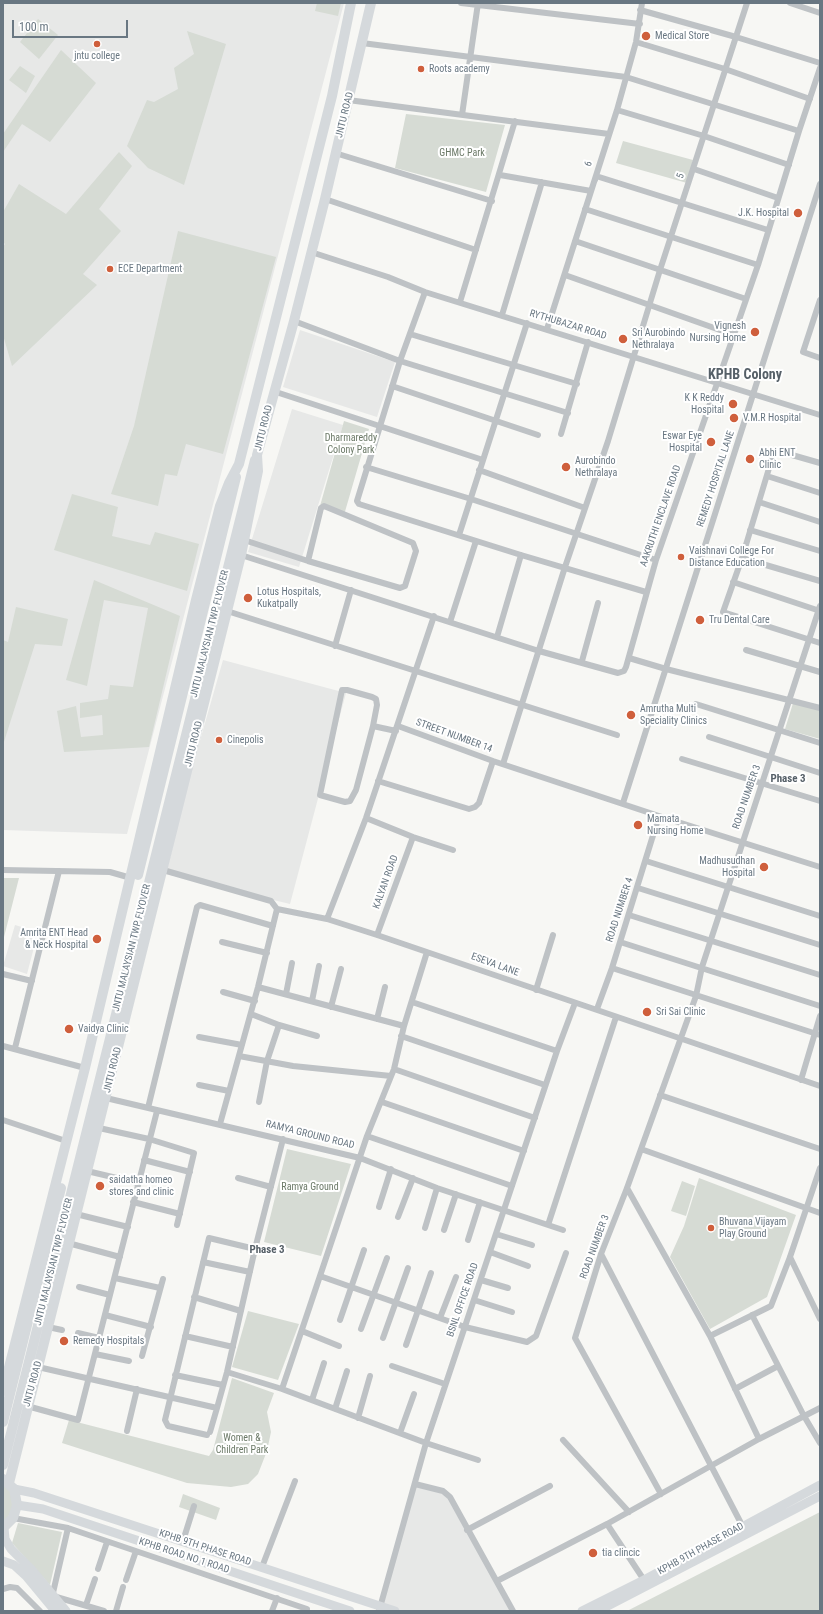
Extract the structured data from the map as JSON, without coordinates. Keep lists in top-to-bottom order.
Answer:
{
  "streets": {
    "main road": [
      "JNTU ROAD",
      "JNTU MALAYSIAN TWP FLYOVER",
      "KPHB 9TH PHASE ROAD",
      "KPHB ROAD NO 1 ROAD"
    ],
    "street": [
      "6",
      "5",
      "RYTHUBAZAR ROAD",
      "REMEDY HOSPITAL LANE",
      "AAKRUTHI ENCLAVE ROAD",
      "STREET NUMBER 14",
      "ROAD NUMBER 3",
      "KALYAN ROAD",
      "ROAD NUMBER 4",
      "ESEVA LANE",
      "RAMYA GROUND ROAD",
      "BSNL OFFICE ROAD"
    ]
  },
  "crossings": [
    ["JNTU ROAD", "RYTHUBAZAR ROAD"],
    ["JNTU ROAD", "JNTU MALAYSIAN TWP FLYOVER"],
    ["JNTU ROAD", "ESEVA LANE"],
    ["JNTU ROAD", "RAMYA GROUND ROAD"],
    ["JNTU ROAD", "KPHB 9TH PHASE ROAD"],
    ["6", "RYTHUBAZAR ROAD"],
    ["5", "RYTHUBAZAR ROAD"],
    ["5", "STREET NUMBER 14"],
    ["RYTHUBAZAR ROAD", "REMEDY HOSPITAL LANE"],
    ["RYTHUBAZAR ROAD", "AAKRUTHI ENCLAVE ROAD"],
    ["ROAD NUMBER 3", "ESEVA LANE"],
    ["KALYAN ROAD", "ESEVA LANE"],
    ["ROAD NUMBER 4", "ESEVA LANE"],
    ["ESEVA LANE", "BSNL OFFICE ROAD"],
    ["RAMYA GROUND ROAD", "BSNL OFFICE ROAD"],
    ["BSNL OFFICE ROAD", "KPHB 9TH PHASE ROAD"]
  ],
  "districts": ["KPHB Colony", "Phase 3", "Phase 3"],
  "parks": [
    "GHMC Park",
    "Dharmareddy Colony Park",
    "Ramya Ground",
    "Women & Children Park"
  ],
  "places": [
    "Medical Store",
    "jntu college",
    "Roots academy",
    "J.K. Hospital",
    "ECE Department",
    "Vignesh Nursing Home",
    "Sri Aurobindo Nethralaya",
    "K K Reddy Hospital",
    "V.M.R Hospital",
    "Eswar Eye Hospital",
    "Abhi ENT Clinic",
    "Aurobindo Nethralaya",
    "Vaishnavi College For Distance Education",
    "Lotus Hospitals, Kukatpally",
    "Tru Dental Care",
    "Amrutha Multi Speciality Clinics",
    "Cinepolis",
    "Mamata Nursing Home",
    "Madhusudhan Hospital",
    "Amrita ENT Head & Neck Hospital",
    "Sri Sai Clinic",
    "Vaidya Clinic",
    "saidatha homeo stores and clinic",
    "Bhuvana Vijayam Play Ground",
    "Remedy Hospitals",
    "tia clincic"
  ],
  "scale_bar": "100 m"
}
